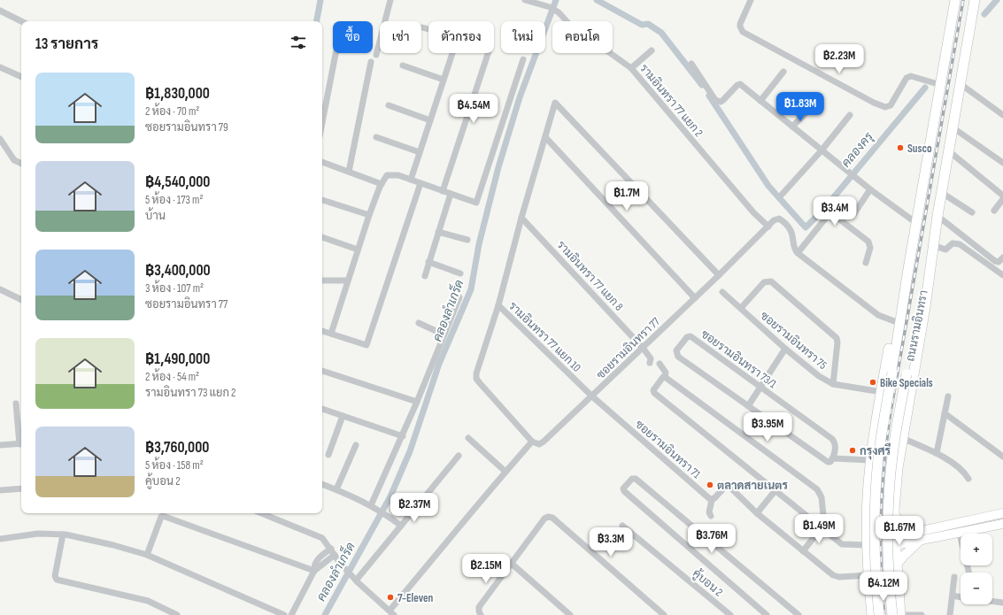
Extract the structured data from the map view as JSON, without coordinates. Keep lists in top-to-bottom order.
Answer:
{
  "streets": {
    "main road": ["ถนนรามอินทรา"],
    "street": [
      "รามอินทรา 77 แยก 2",
      "รามอินทรา 77 แยก 8",
      "รามอินทรา 77 แยก 10",
      "ซอยรามอินทรา 75",
      "ซอยรามอินทรา 77",
      "ซอยรามอินทรา 73/1",
      "ซอยรามอินทรา 71",
      "คู้บอน 2"
    ]
  },
  "crossings": [
    ["รามอินทรา 77 แยก 2", "ซอยรามอินทรา 77"],
    ["รามอินทรา 77 แยก 8", "ซอยรามอินทรา 77"],
    ["ถนนรามอินทรา", "ซอยรามอินทรา 75"],
    ["ถนนรามอินทรา", "ซอยรามอินทรา 73/1"],
    ["รามอินทรา 77 แยก 10", "ซอยรามอินทรา 77"],
    ["รามอินทรา 77 แยก 10", "ซอยรามอินทรา 71"],
    ["ซอยรามอินทรา 77", "ซอยรามอินทรา 71"]
  ],
  "water": ["คลองครุ", "คลองลำเกร็ด"],
  "places": [
    "Susco",
    "Bike Specials",
    "กรุงศรี",
    "ตลาดสายเนตร",
    "7-Eleven"
  ],
  "page": {
    "chip": [
      "ซื้อ",
      "เช่า",
      "ตัวกรอง",
      "ใหม่",
      "คอนโด"
    ],
    "heading": "13 รายการ",
    "price": [
      "฿2.23M",
      "฿1.83M",
      "฿4.54M",
      "฿1.7M",
      "฿3.4M",
      "฿3.95M",
      "฿2.37M",
      "฿1.49M",
      "฿1.67M",
      "฿3.76M",
      "฿3.3M",
      "฿2.15M",
      "฿4.12M"
    ],
    "list": [
      {
        "name": "฿1,830,000",
        "note": "2 ห้อง · 70 m² · ซอยรามอินทรา 79"
      },
      {
        "name": "฿4,540,000",
        "note": "5 ห้อง · 173 m² · บ้าน"
      },
      {
        "name": "฿3,400,000",
        "note": "3 ห้อง · 107 m² · ซอยรามอินทรา 77"
      },
      {
        "name": "฿1,490,000",
        "note": "2 ห้อง · 54 m² · รามอินทรา 73 แยก 2"
      },
      {
        "name": "฿3,760,000",
        "note": "5 ห้อง · 158 m² · คู้บอน 2"
      }
    ],
    "map_buttons": ["+", "−"]
  }
}
